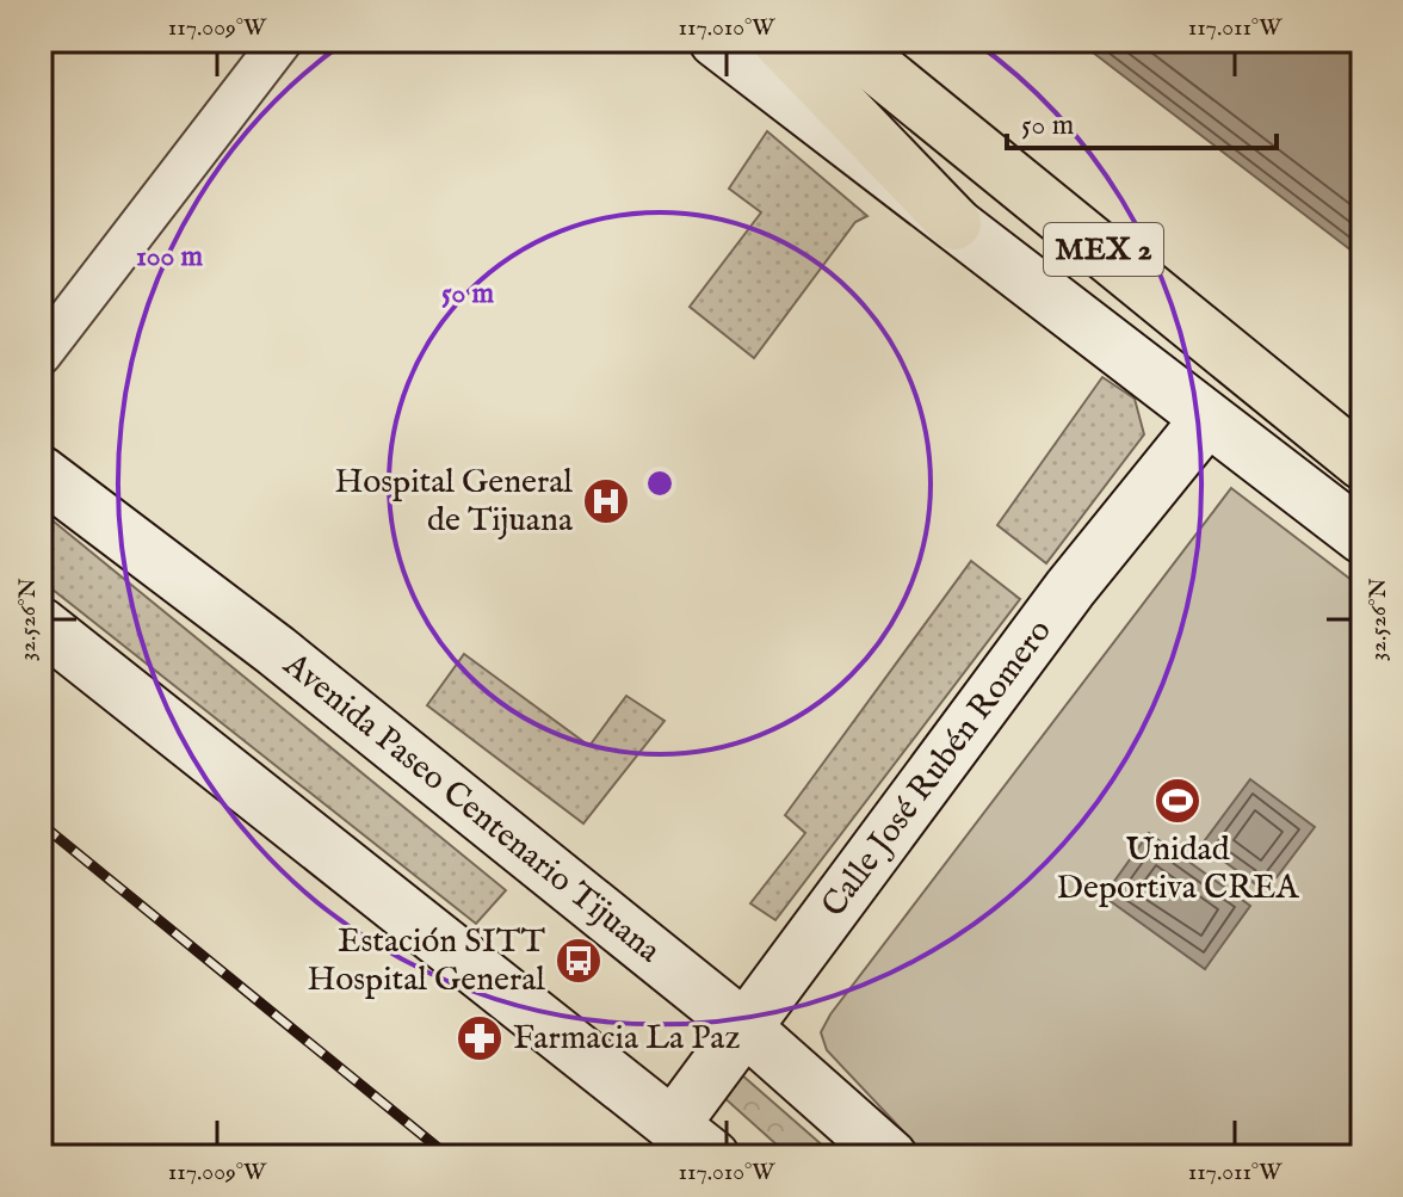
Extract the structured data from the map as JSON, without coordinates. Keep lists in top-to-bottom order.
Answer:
{
  "streets": {
    "highway": ["MEX 2"],
    "main road": ["Calle José Rubén Romero", "Avenida Paseo Centenario Tijuana"]
  },
  "crossings": [
    ["Calle José Rubén Romero", "Avenida Paseo Centenario Tijuana"]
  ],
  "places": {
    "hospital": ["Hospital General de Tijuana"],
    "sports": ["Unidad Deportiva CREA"],
    "bus stop": ["Estación SITT Hospital General"],
    "pharmacy": ["Farmacia La Paz"]
  },
  "scale_bar": "50 m",
  "coordinates": [
    "117.009°W",
    "117.010°W",
    "117.011°W",
    "32.526°N"
  ],
  "rings": ["100 m", "50 m"]
}
